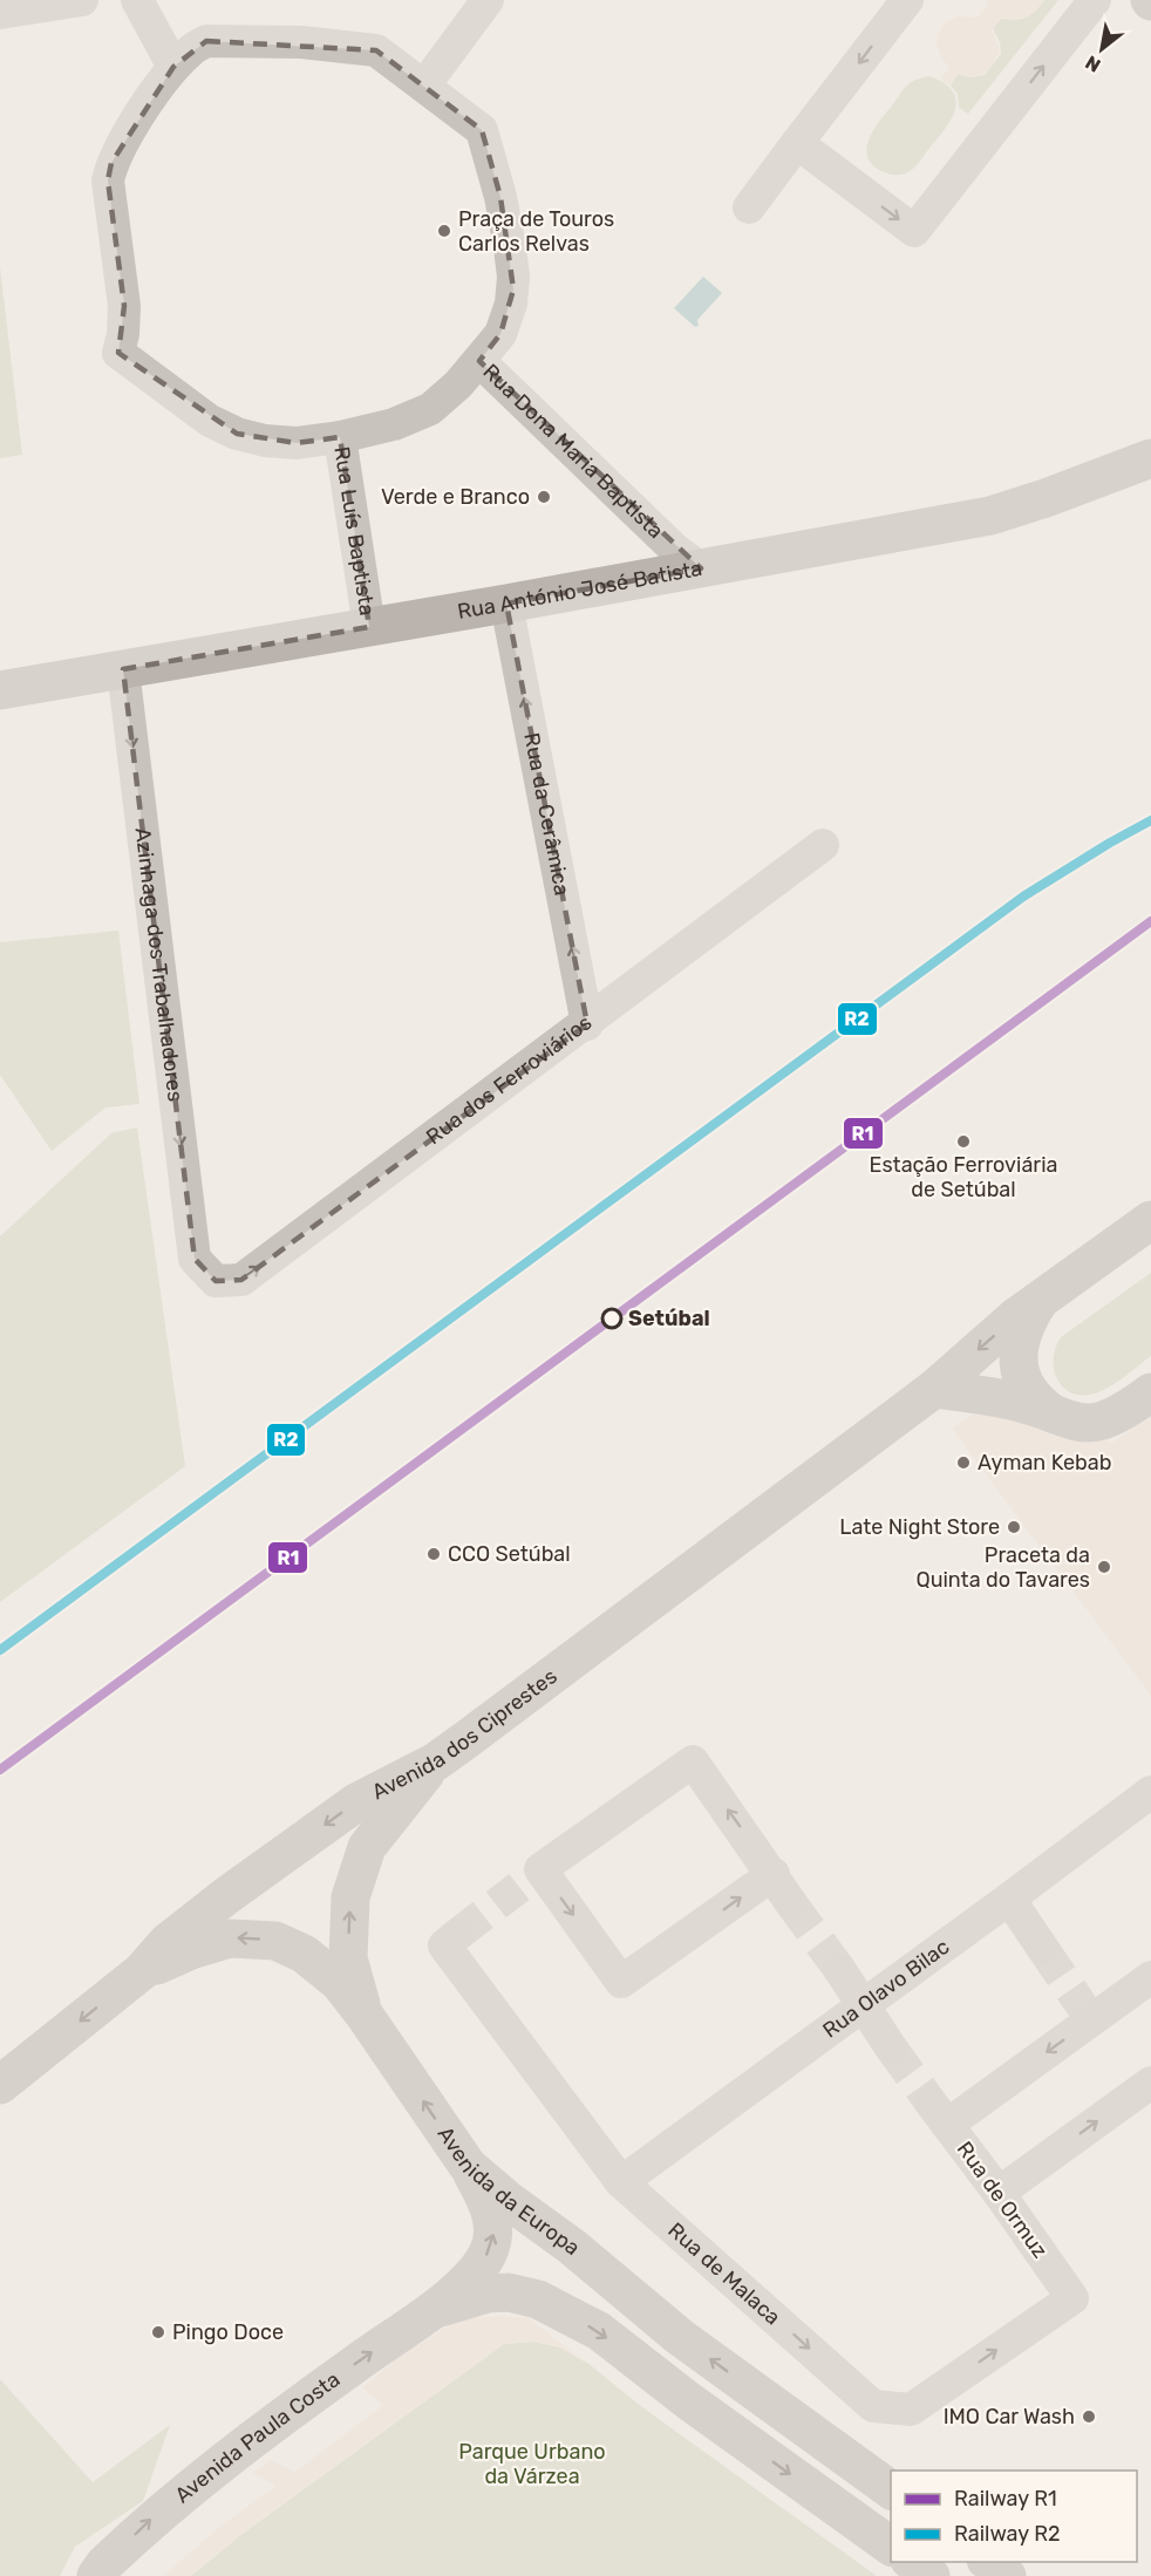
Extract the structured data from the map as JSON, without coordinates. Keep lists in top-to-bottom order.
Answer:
{
  "streets": {
    "main road": [
      "Rua António José Batista",
      "Avenida dos Ciprestes",
      "Avenida da Europa",
      "Avenida Paula Costa"
    ],
    "street": [
      "Rua Dona Maria Baptista",
      "Rua Luís Baptista",
      "Rua da Cerâmica",
      "Azinhaga dos Trabalhadores",
      "Rua dos Ferroviários",
      "Rua Olavo Bilac",
      "Rua de Ormuz",
      "Rua de Malaca"
    ]
  },
  "crossings": [
    ["Rua Dona Maria Baptista", "Rua Luís Baptista"],
    ["Rua Dona Maria Baptista", "Rua António José Batista"],
    ["Rua Luís Baptista", "Rua António José Batista"],
    ["Rua António José Batista", "Rua da Cerâmica"],
    ["Rua António José Batista", "Azinhaga dos Trabalhadores"],
    ["Rua da Cerâmica", "Rua dos Ferroviários"],
    ["Azinhaga dos Trabalhadores", "Rua dos Ferroviários"],
    ["Avenida dos Ciprestes", "Avenida da Europa"],
    ["Rua Olavo Bilac", "Rua de Malaca"],
    ["Rua de Ormuz", "Rua de Malaca"]
  ],
  "one_way": [
    "Rua da Cerâmica",
    "Azinhaga dos Trabalhadores",
    "Rua dos Ferroviários",
    "Avenida dos Ciprestes",
    "Rua de Malaca",
    "Avenida Paula Costa"
  ],
  "parks": ["Parque Urbano da Várzea"],
  "places": [
    "Praça de Touros Carlos Relvas",
    "Verde e Branco",
    "Estação Ferroviária de Setúbal",
    "Setúbal",
    "Ayman Kebab",
    "Late Night Store",
    "CCO Setúbal",
    "Praceta da Quinta do Tavares",
    "Pingo Doce",
    "IMO Car Wash"
  ],
  "lines": ["rail line R2", "rail line R1"],
  "legend": ["Railway R1", "Railway R2"],
  "north": "bottom left"
}
